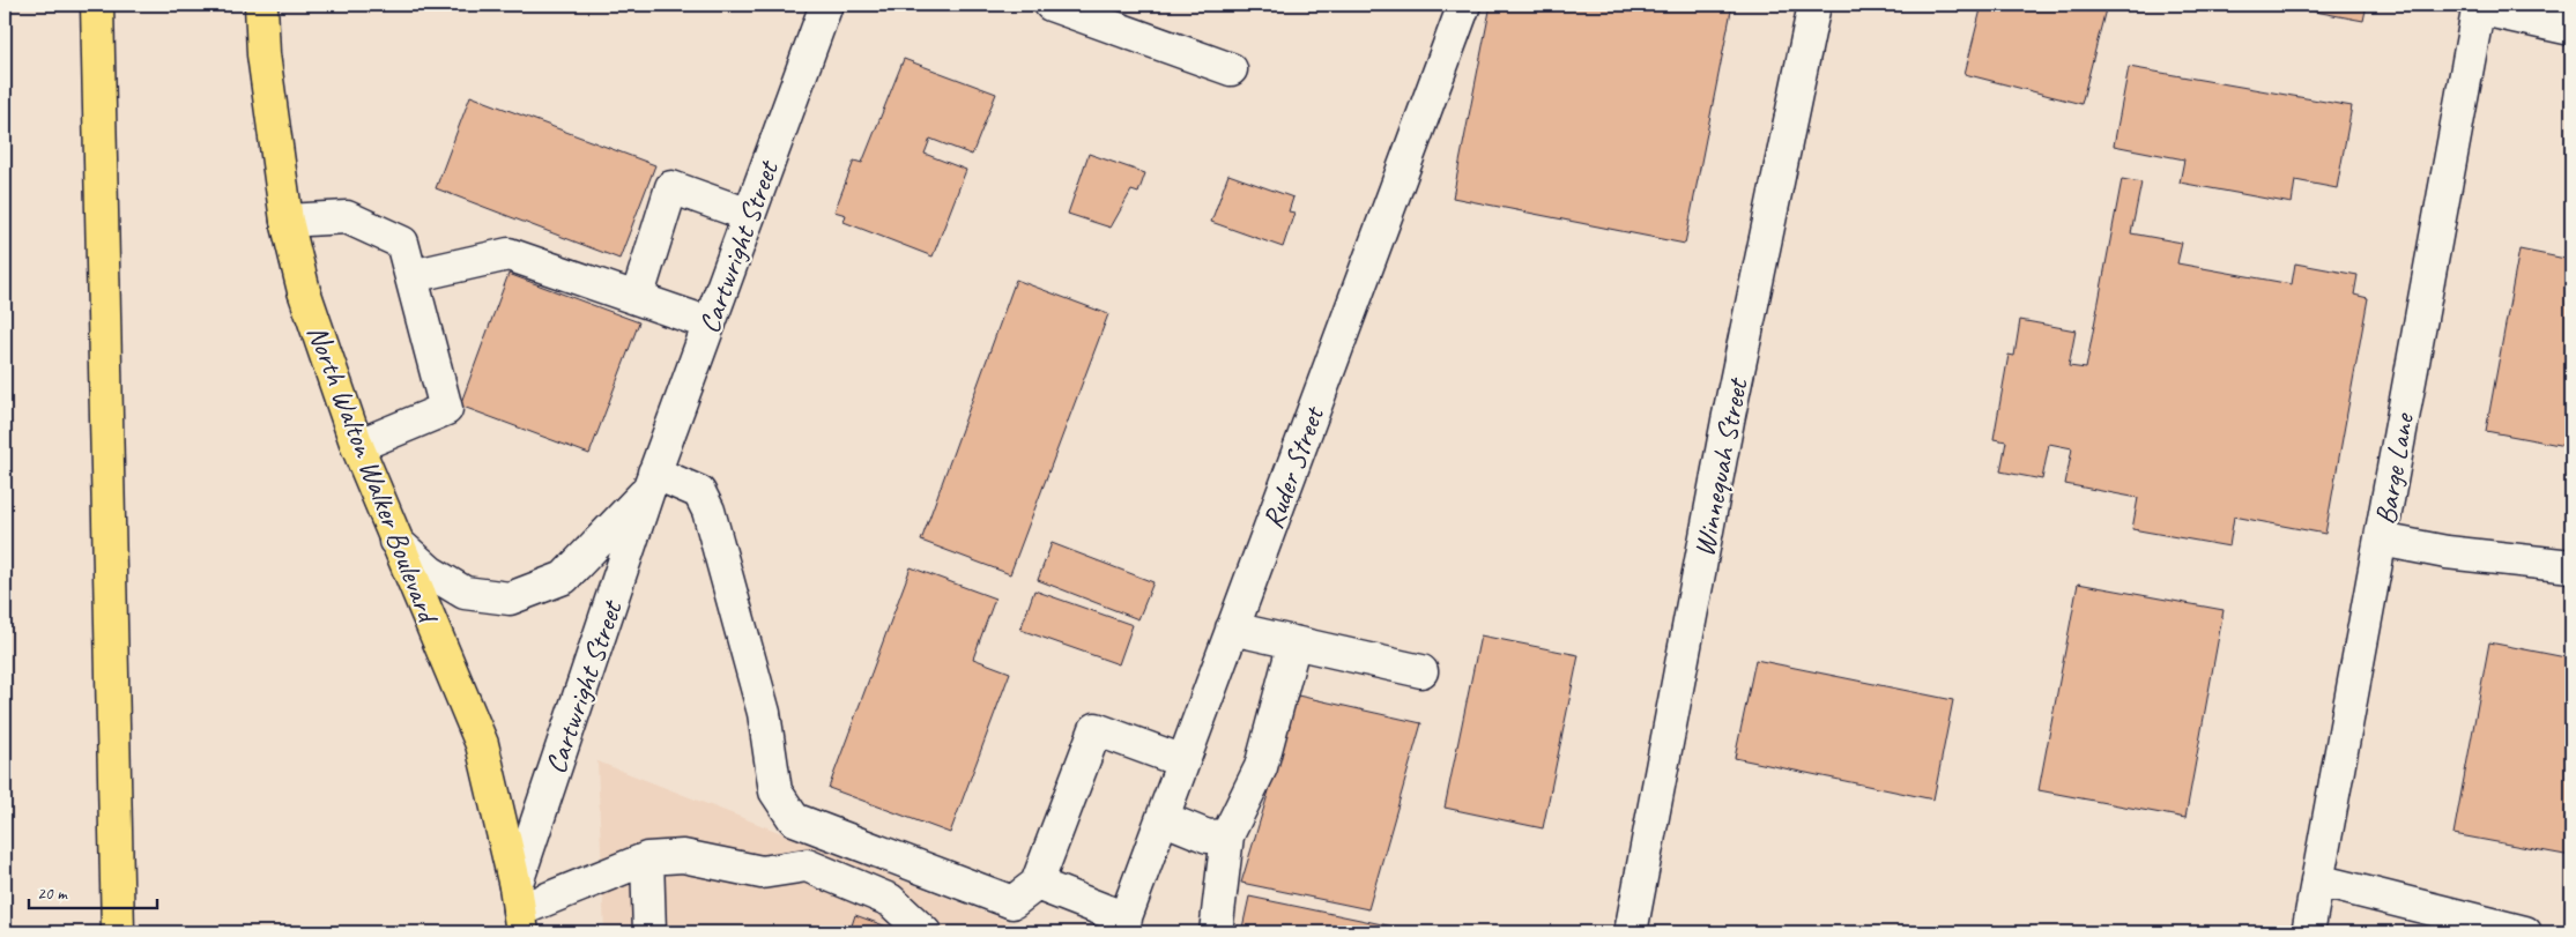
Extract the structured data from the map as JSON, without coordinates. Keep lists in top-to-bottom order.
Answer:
{
  "streets": {
    "main road": ["North Walton Walker Boulevard"],
    "street": [
      "Cartwright Street",
      "Ruder Street",
      "Winnequah Street",
      "Barge Lane"
    ]
  },
  "crossings": [
    ["Cartwright Street", "North Walton Walker Boulevard"]
  ],
  "scale_bar": "20 m"
}
